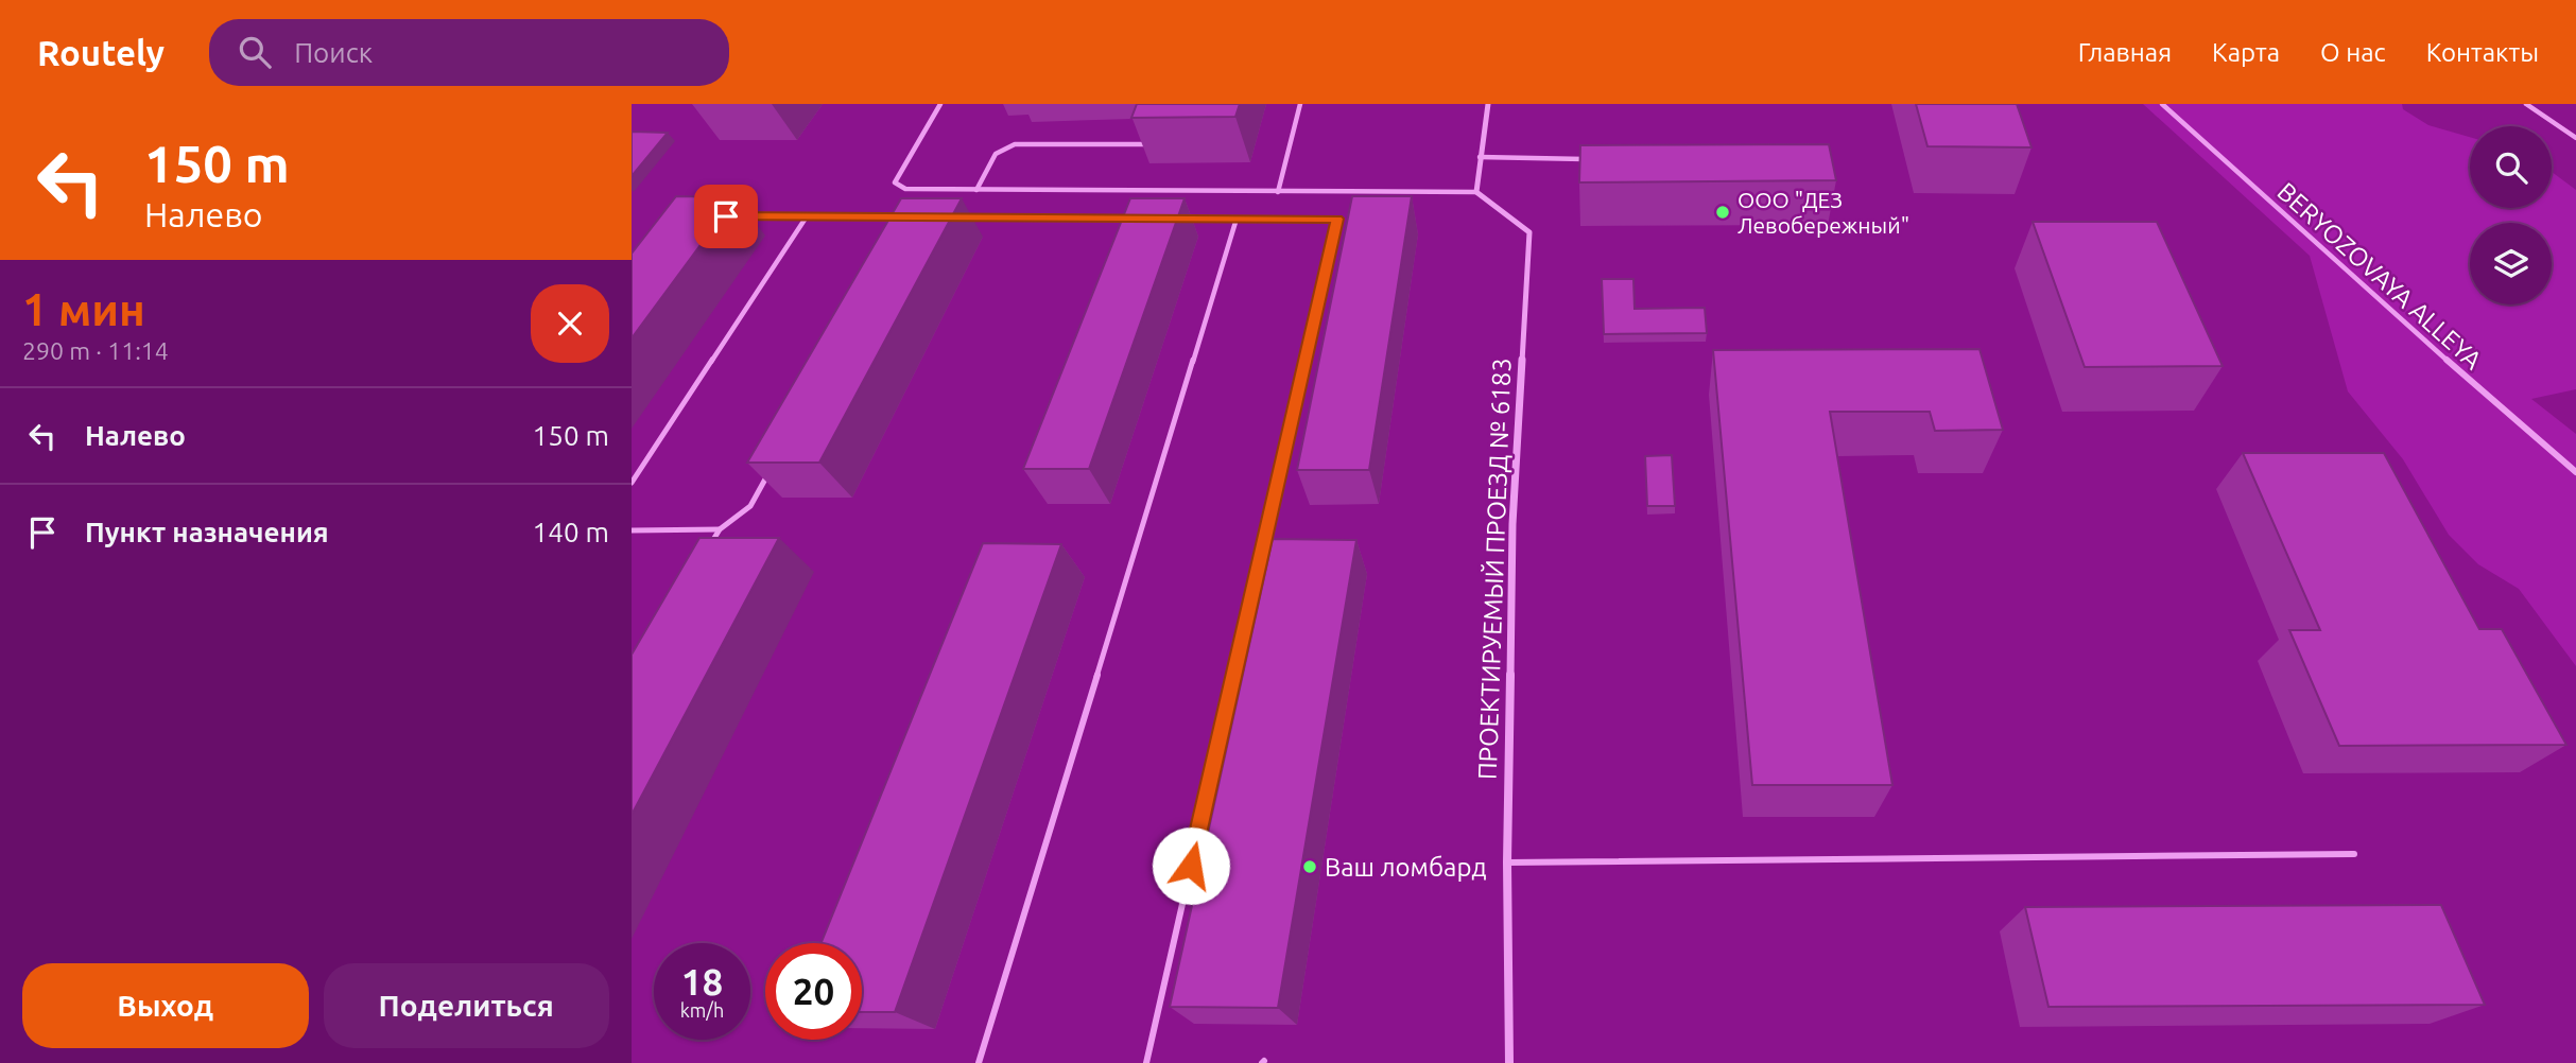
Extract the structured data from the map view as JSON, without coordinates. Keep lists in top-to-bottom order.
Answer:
{
  "streets": {
    "street": ["BERYOZOVAYA ALLEYA", "ПРОЕКТИРУЕМЫЙ ПРОЕЗД № 6183"]
  },
  "places": ["ООО \"ДЕЗ Левобережный\"", "Ваш ломбард"],
  "page": {
    "header": "Routely",
    "search": "Поиск",
    "nav": [
      "Главная",
      "Карта",
      "О нас",
      "Контакты"
    ],
    "turn": ["150 m", "Налево"],
    "heading": ["1 мин", "290 m · 11:14"],
    "list": [
      {
        "name": "Налево",
        "value": "150 m"
      },
      {
        "name": "Пункт назначения",
        "value": "140 m"
      }
    ],
    "speed": "18 km/h",
    "limit": "20",
    "buttons": ["Выход", "Поделиться"]
  }
}
